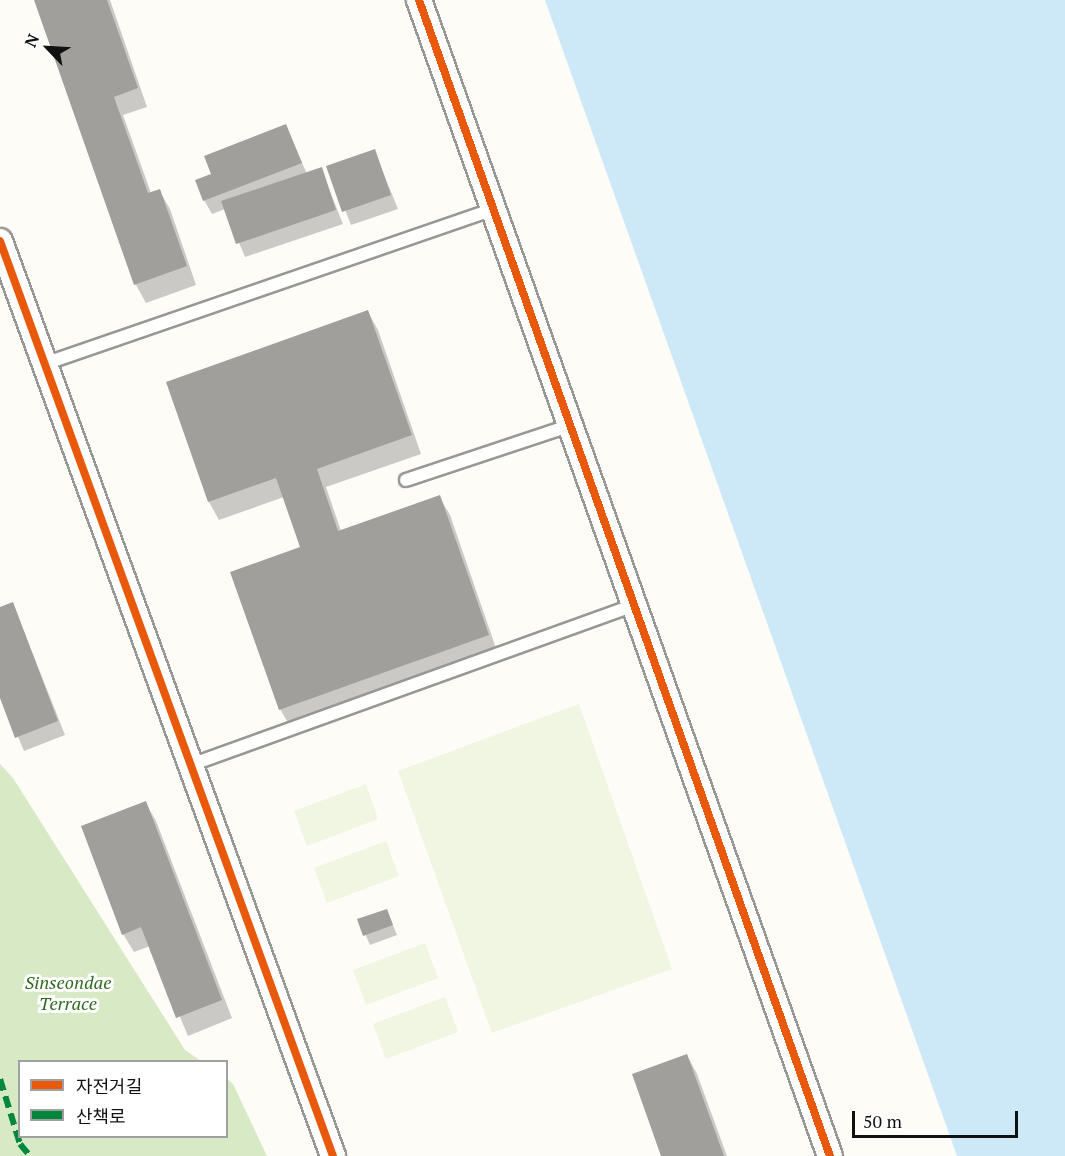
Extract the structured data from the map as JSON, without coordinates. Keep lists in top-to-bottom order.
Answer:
{
  "parks": ["Sinseondae Terrace"],
  "legend": ["자전거길", "산책로"],
  "scale_bar": "50 m",
  "north": "top left"
}
